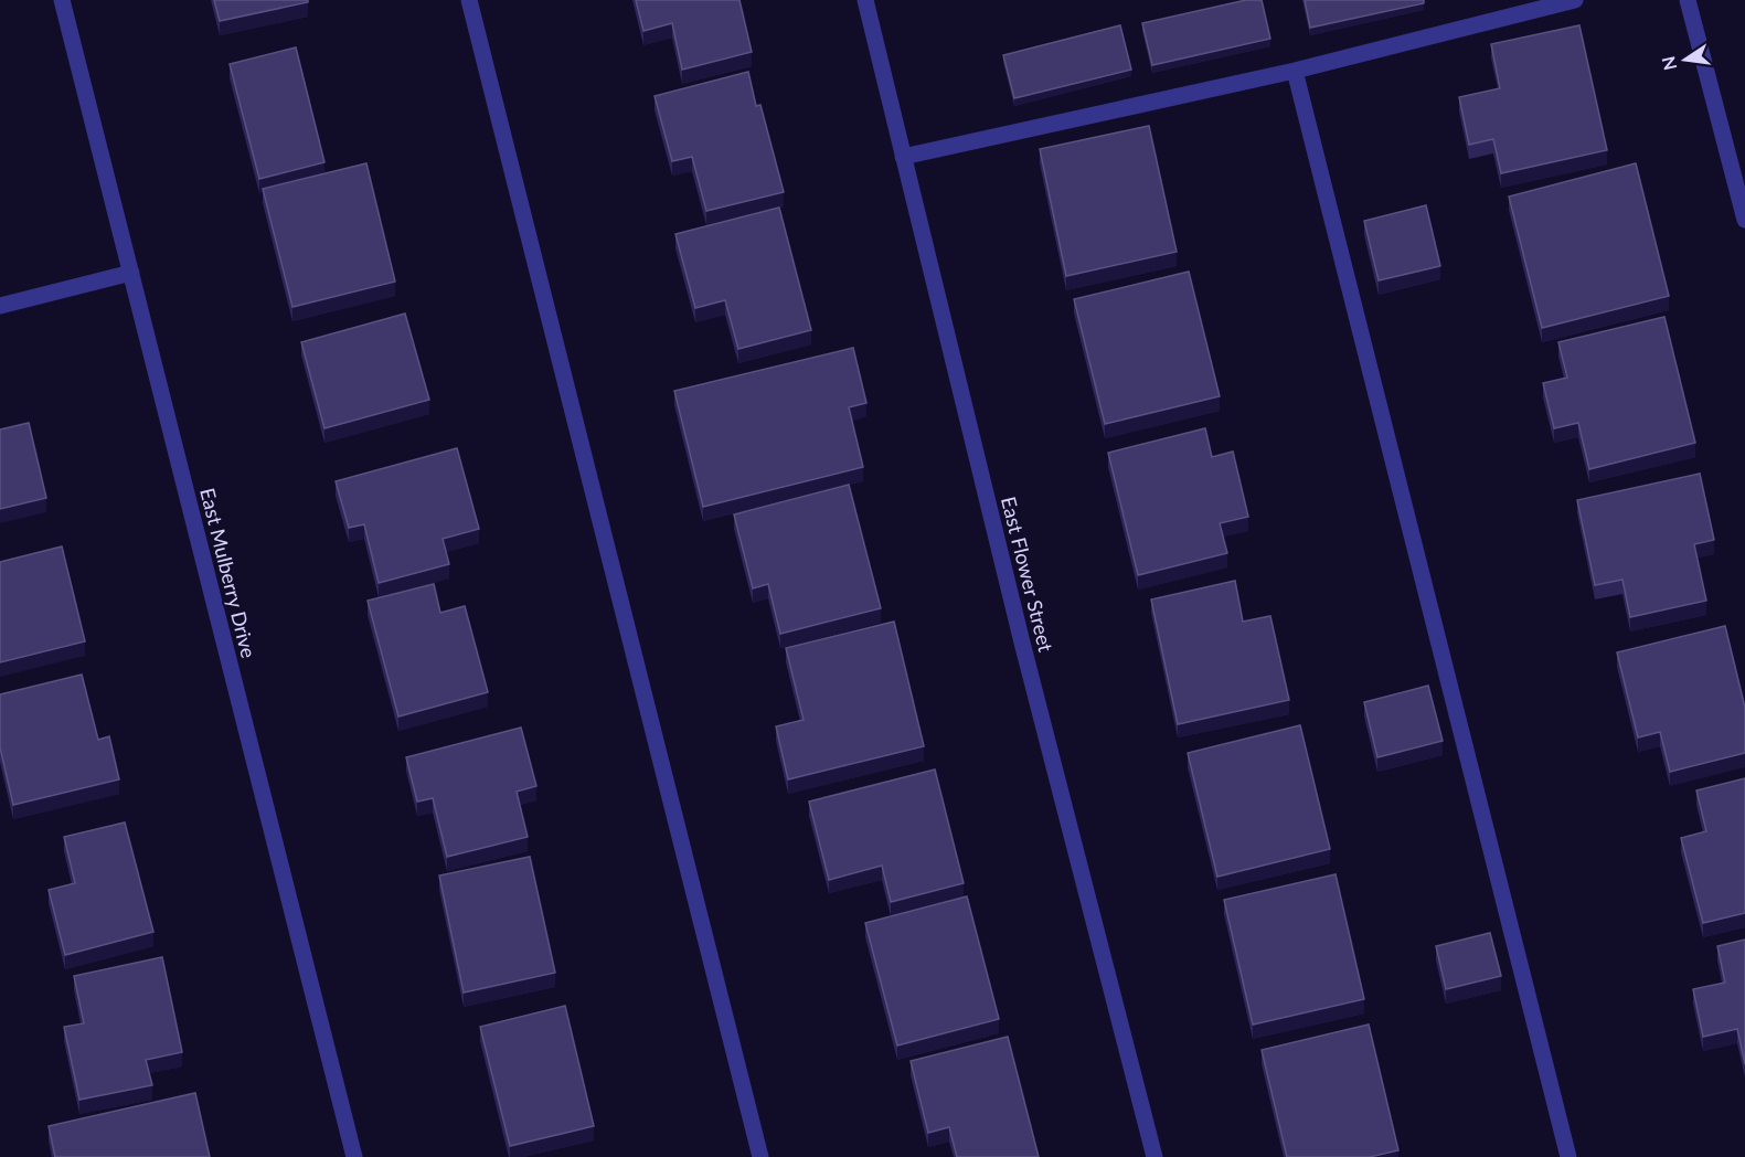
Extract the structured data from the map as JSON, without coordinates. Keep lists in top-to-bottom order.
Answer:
{
  "streets": {
    "street": ["East Mulberry Drive", "East Flower Street"]
  },
  "north": "left"
}
